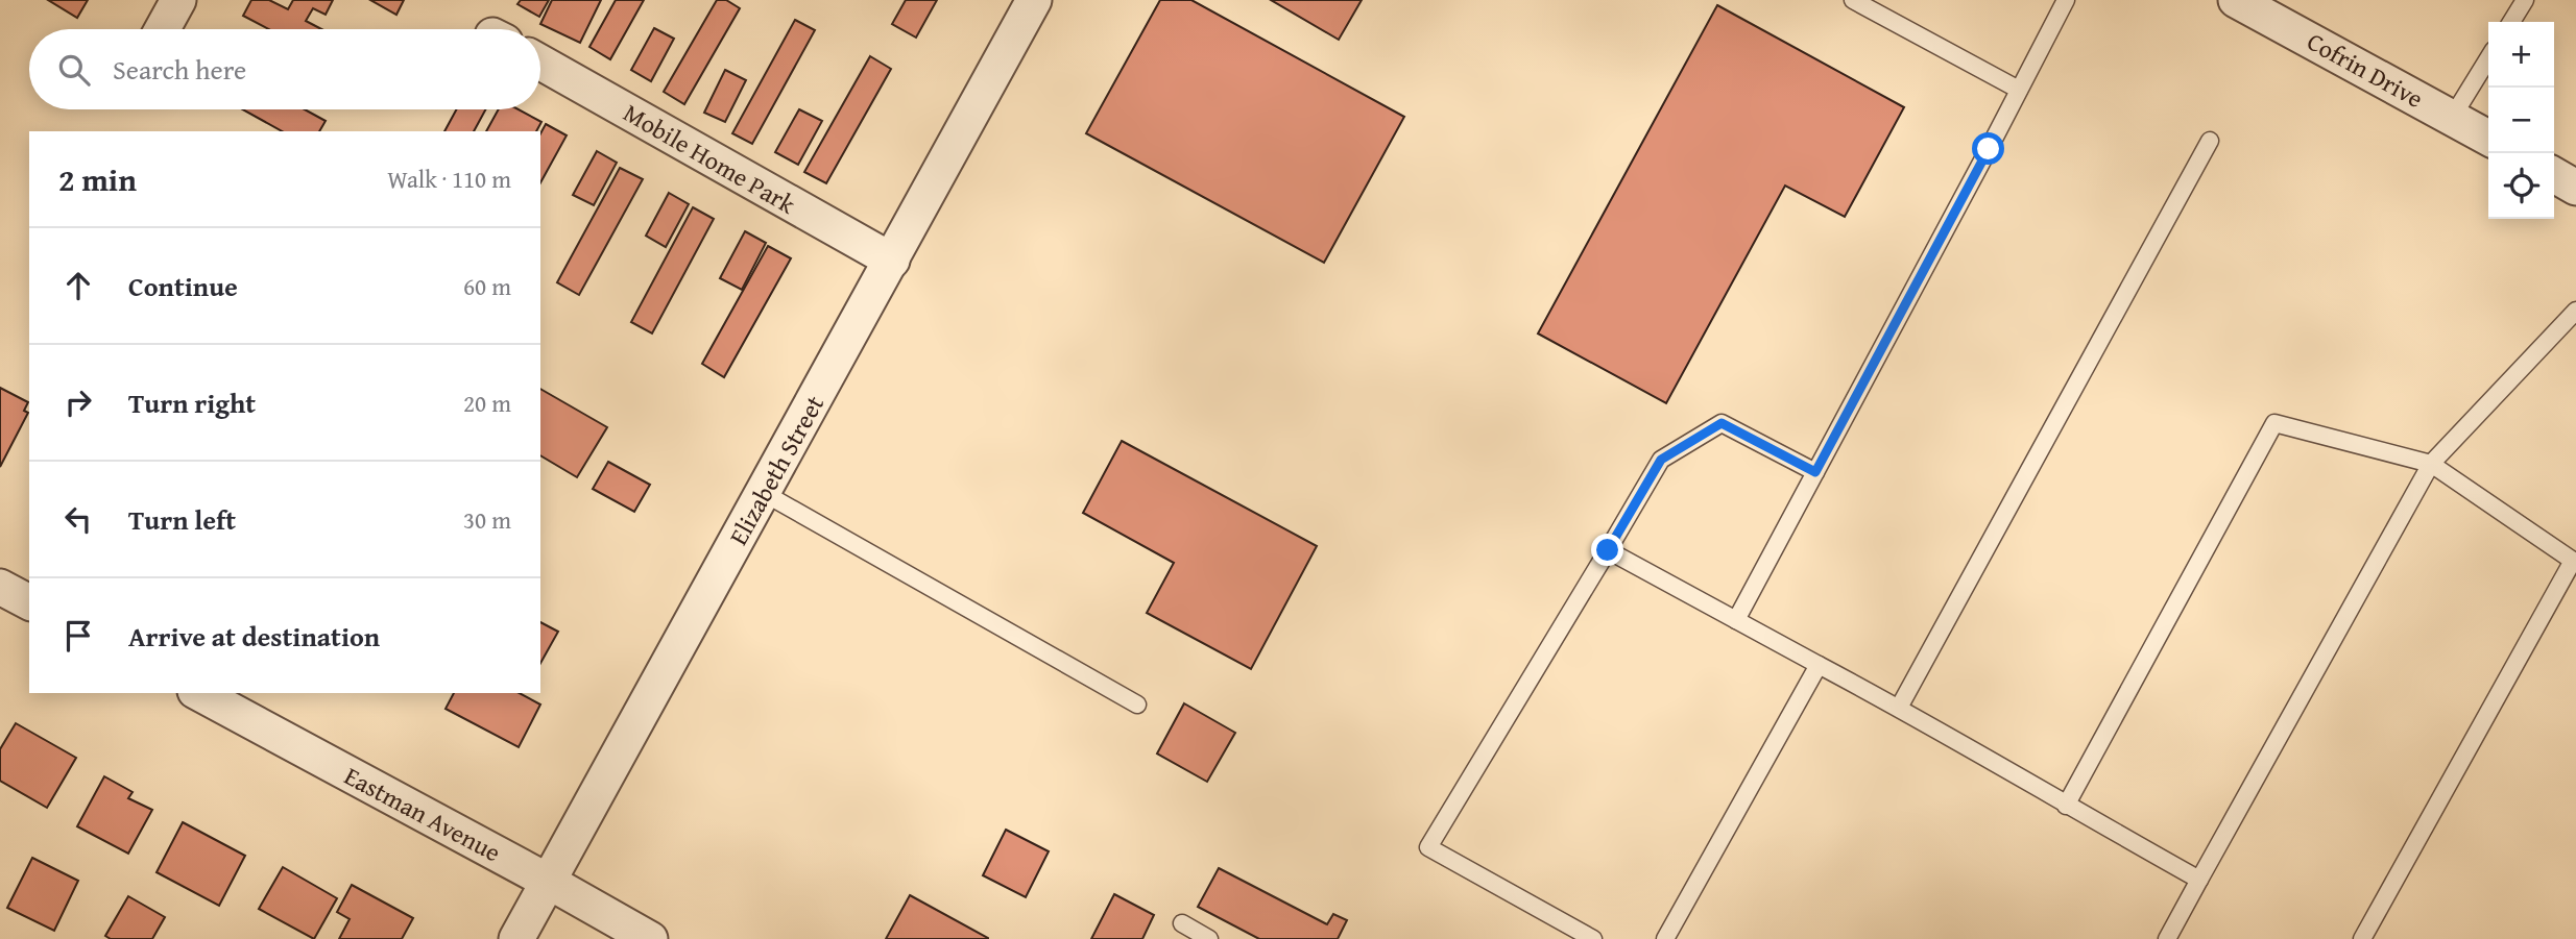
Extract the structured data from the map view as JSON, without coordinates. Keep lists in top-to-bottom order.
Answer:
{
  "streets": {
    "street": [
      "Cofrin Drive",
      "Mobile Home Park",
      "Elizabeth Street",
      "Eastman Avenue"
    ]
  },
  "crossings": [
    ["Mobile Home Park", "Elizabeth Street"],
    ["Elizabeth Street", "Eastman Avenue"]
  ],
  "page": {
    "map_buttons": ["+", "−"],
    "search": "Search here",
    "heading": ["2 min", "Walk · 110 m"],
    "list": [
      ["Continue", "60 m"],
      ["Turn right", "20 m"],
      ["Turn left", "30 m"],
      "Arrive at destination"
    ]
  }
}
